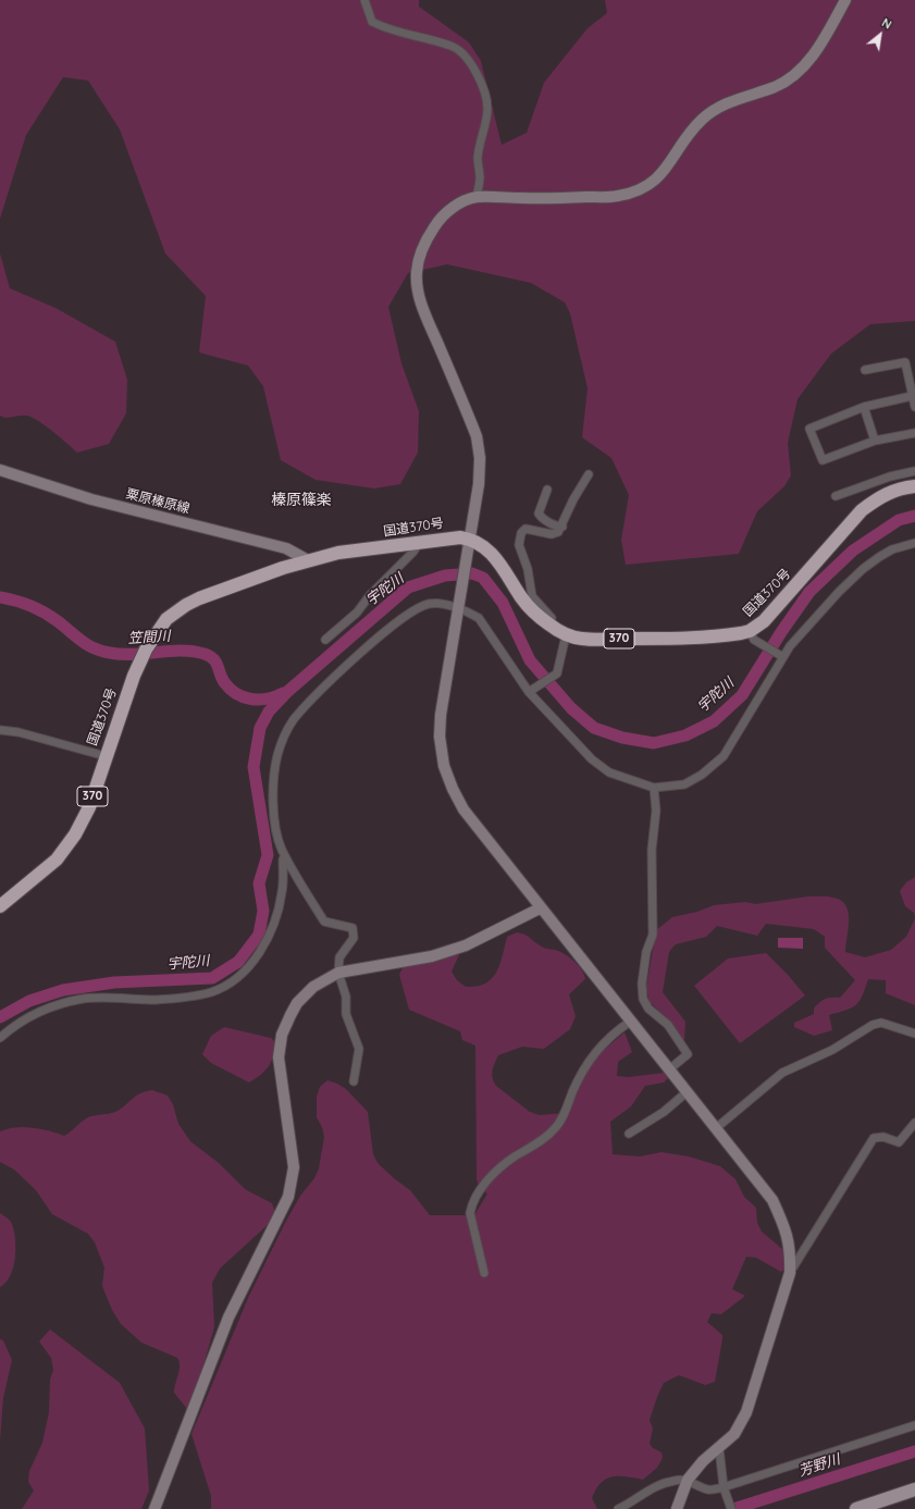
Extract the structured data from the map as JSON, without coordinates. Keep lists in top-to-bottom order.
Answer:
{
  "streets": {
    "highway": ["国道370号", "370"],
    "street": ["粟原榛原線"]
  },
  "crossings": [
    ["粟原榛原線", "国道370号"]
  ],
  "districts": ["榛原篠楽"],
  "water": ["宇陀川", "笠間川", "芳野川"],
  "north": "top right"
}
